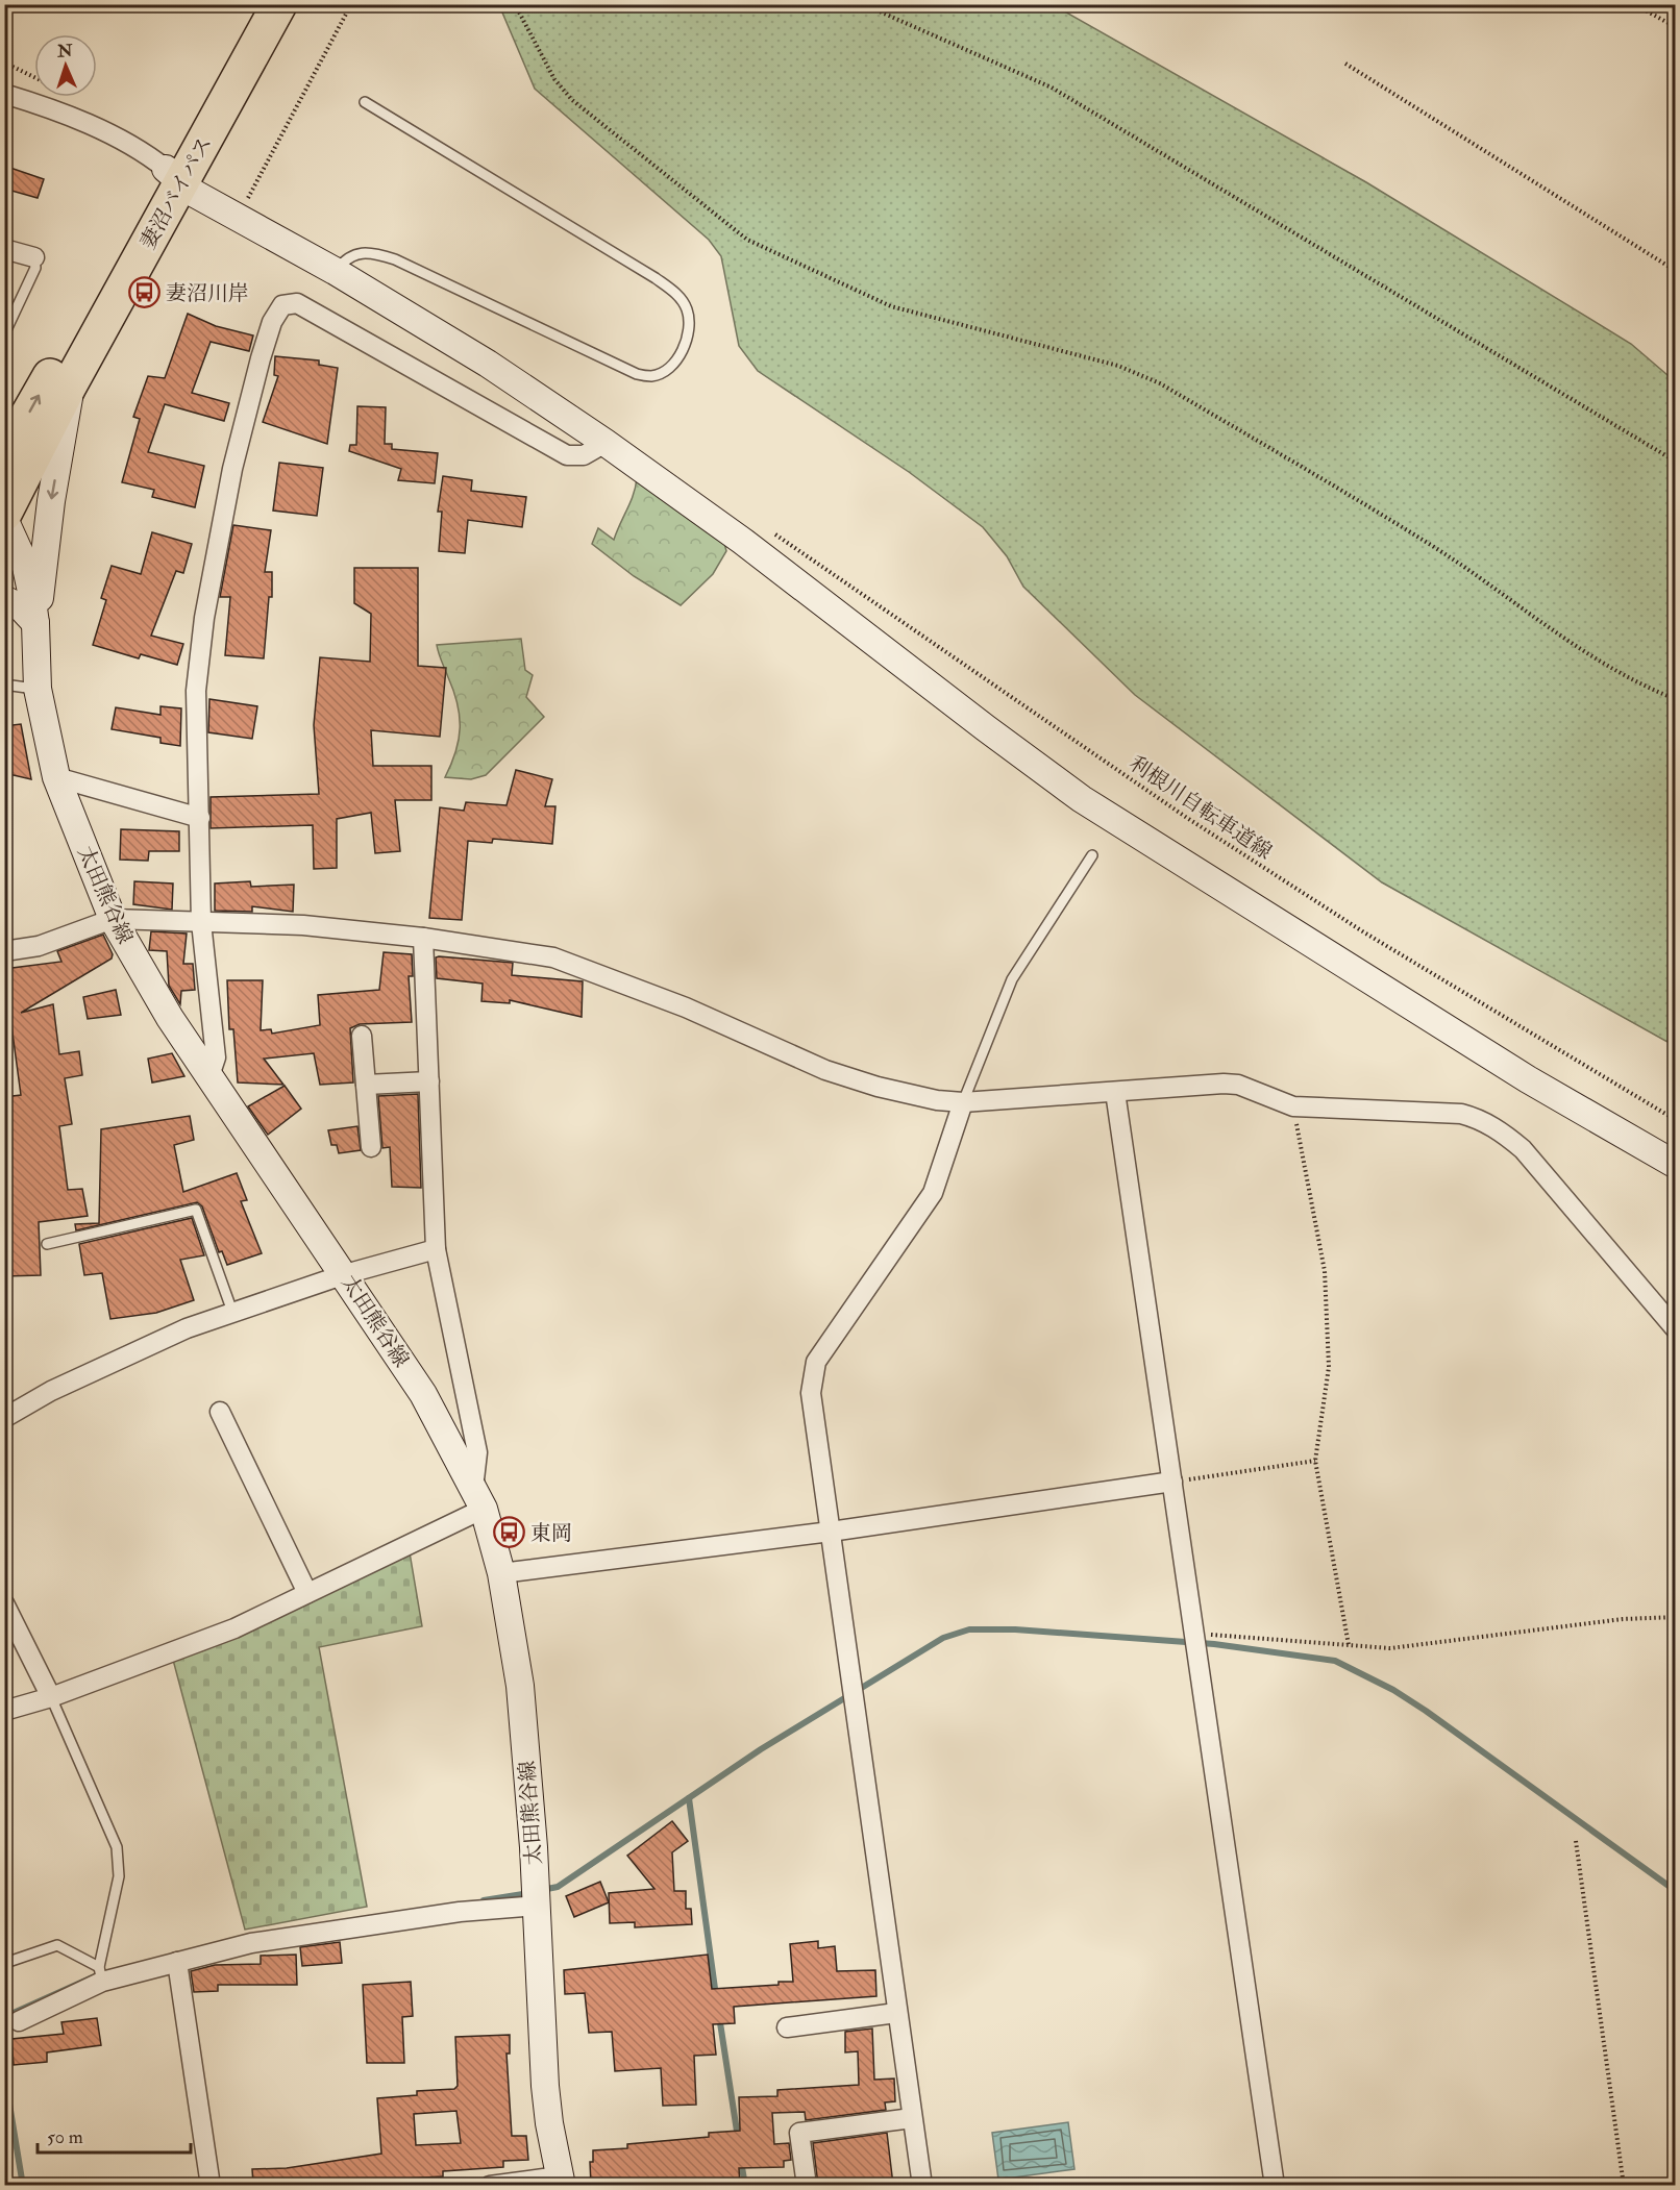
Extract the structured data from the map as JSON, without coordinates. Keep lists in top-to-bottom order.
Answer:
{
  "streets": {
    "highway": ["妻沼バイパス"],
    "main road": ["太田熊谷線"],
    "path": ["利根川自転車道線"]
  },
  "places": {
    "bus stop": ["妻沼川岸", "東岡"]
  },
  "scale_bar": "50 m",
  "north": "top"
}
